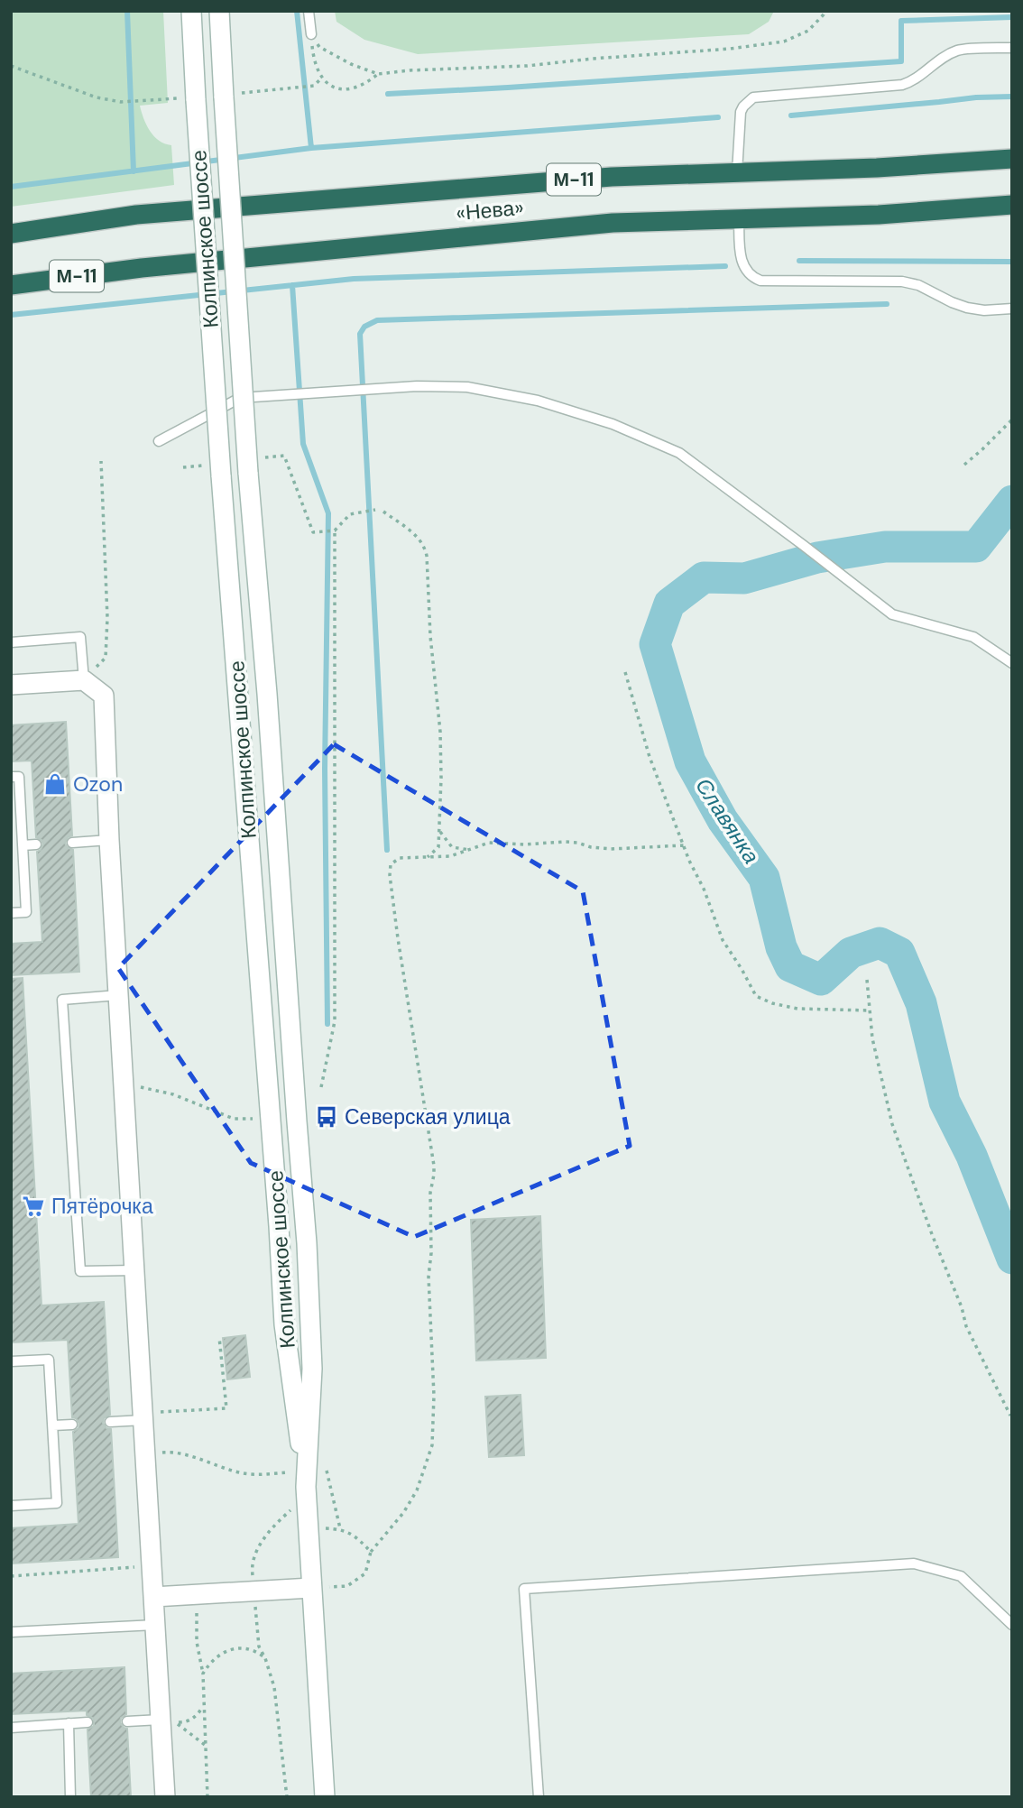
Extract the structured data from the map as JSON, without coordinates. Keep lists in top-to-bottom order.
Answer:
{
  "streets": {
    "highway": ["М-11", "«Нева»"],
    "main road": ["Колпинское шоссе"]
  },
  "water": ["Славянка"],
  "places": {
    "shop": ["Ozon"],
    "bus stop": ["Северская улица"],
    "supermarket": ["Пятёрочка"]
  }
}
